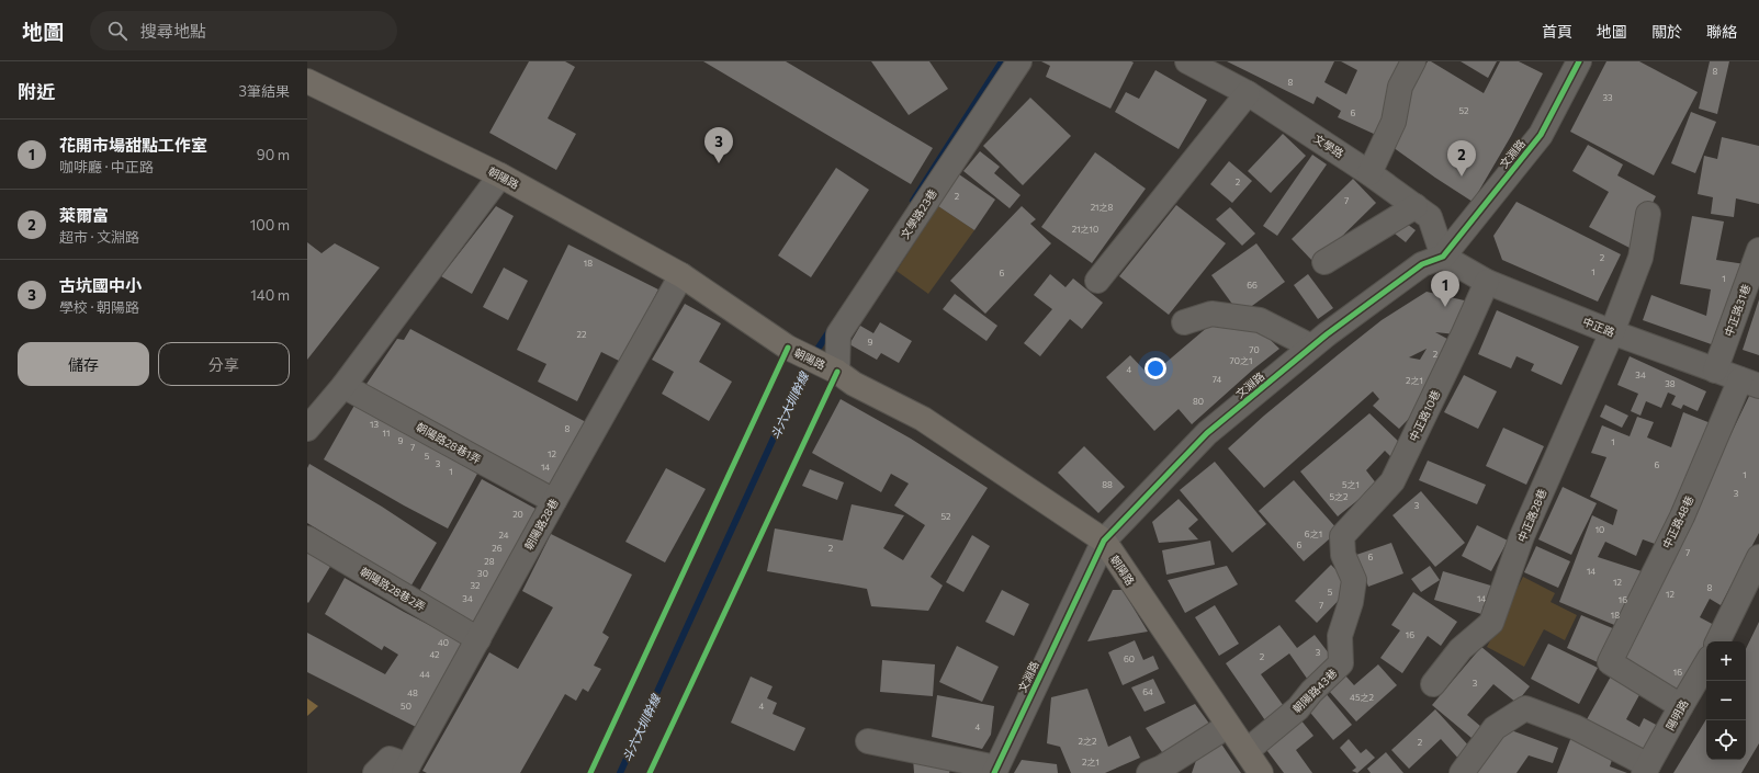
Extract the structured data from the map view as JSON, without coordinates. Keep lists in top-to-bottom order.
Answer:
{
  "streets": {
    "main road": ["朝陽路"],
    "street": [
      "文學路",
      "文淵路",
      "文學路23巷",
      "中正路31巷",
      "中正路",
      "中正路10巷",
      "朝陽路28巷1弄",
      "中正路28巷",
      "中正路48巷",
      "朝陽路28巷",
      "朝陽路28巷2弄",
      "朝陽路43巷",
      "陽明路"
    ]
  },
  "crossings": [
    ["文學路", "文淵路"],
    ["文學路", "中正路"],
    ["文淵路", "朝陽路"],
    ["文淵路", "中正路"],
    ["朝陽路", "文學路23巷"],
    ["朝陽路", "朝陽路28巷"],
    ["朝陽路", "朝陽路43巷"],
    ["中正路31巷", "中正路"],
    ["中正路", "中正路10巷"],
    ["中正路", "中正路28巷"],
    ["中正路", "中正路48巷"],
    ["中正路10巷", "朝陽路43巷"],
    ["朝陽路28巷1弄", "朝陽路28巷"],
    ["中正路48巷", "陽明路"],
    ["朝陽路28巷", "朝陽路28巷2弄"]
  ],
  "water": ["斗六大圳幹線"],
  "house_numbers": [
    "8",
    "8",
    "33",
    "52",
    "6",
    "2",
    "2",
    "7",
    "21之8",
    "21之10",
    "2",
    "18",
    "1",
    "6",
    "1",
    "66",
    "22",
    "9",
    "70",
    "2",
    "70之1",
    "4",
    "34",
    "74",
    "2之1",
    "38",
    "80",
    "13",
    "8",
    "11",
    "9",
    "1",
    "7",
    "12",
    "5",
    "3",
    "6",
    "14",
    "1",
    "1",
    "88",
    "5之1",
    "3",
    "5之2",
    "3",
    "20",
    "52",
    "10",
    "6之1",
    "24",
    "6",
    "26",
    "2",
    "7",
    "6",
    "28",
    "14",
    "30",
    "12",
    "32",
    "8",
    "5",
    "12",
    "34",
    "14",
    "16",
    "7",
    "18",
    "16",
    "40",
    "3",
    "42",
    "2",
    "60",
    "16",
    "44",
    "3",
    "64",
    "48",
    "45之2",
    "50",
    "4",
    "4",
    "2之2",
    "2",
    "2之1"
  ],
  "page": {
    "header": "地圖",
    "search": "搜尋地點",
    "nav": [
      "首頁",
      "地圖",
      "關於",
      "聯絡"
    ],
    "heading": ["附近", "3筆結果"],
    "list": [
      {
        "mark": "1",
        "name": "花開市場甜點工作室",
        "note": "咖啡廳 · 中正路",
        "value": "90 m"
      },
      {
        "mark": "2",
        "name": "萊爾富",
        "note": "超市 · 文淵路",
        "value": "100 m"
      },
      {
        "mark": "3",
        "name": "古坑國中小",
        "note": "學校 · 朝陽路",
        "value": "140 m"
      }
    ],
    "pins": ["3", "2", "1"],
    "buttons": ["儲存", "分享"],
    "map_buttons": ["+", "−"]
  }
}
